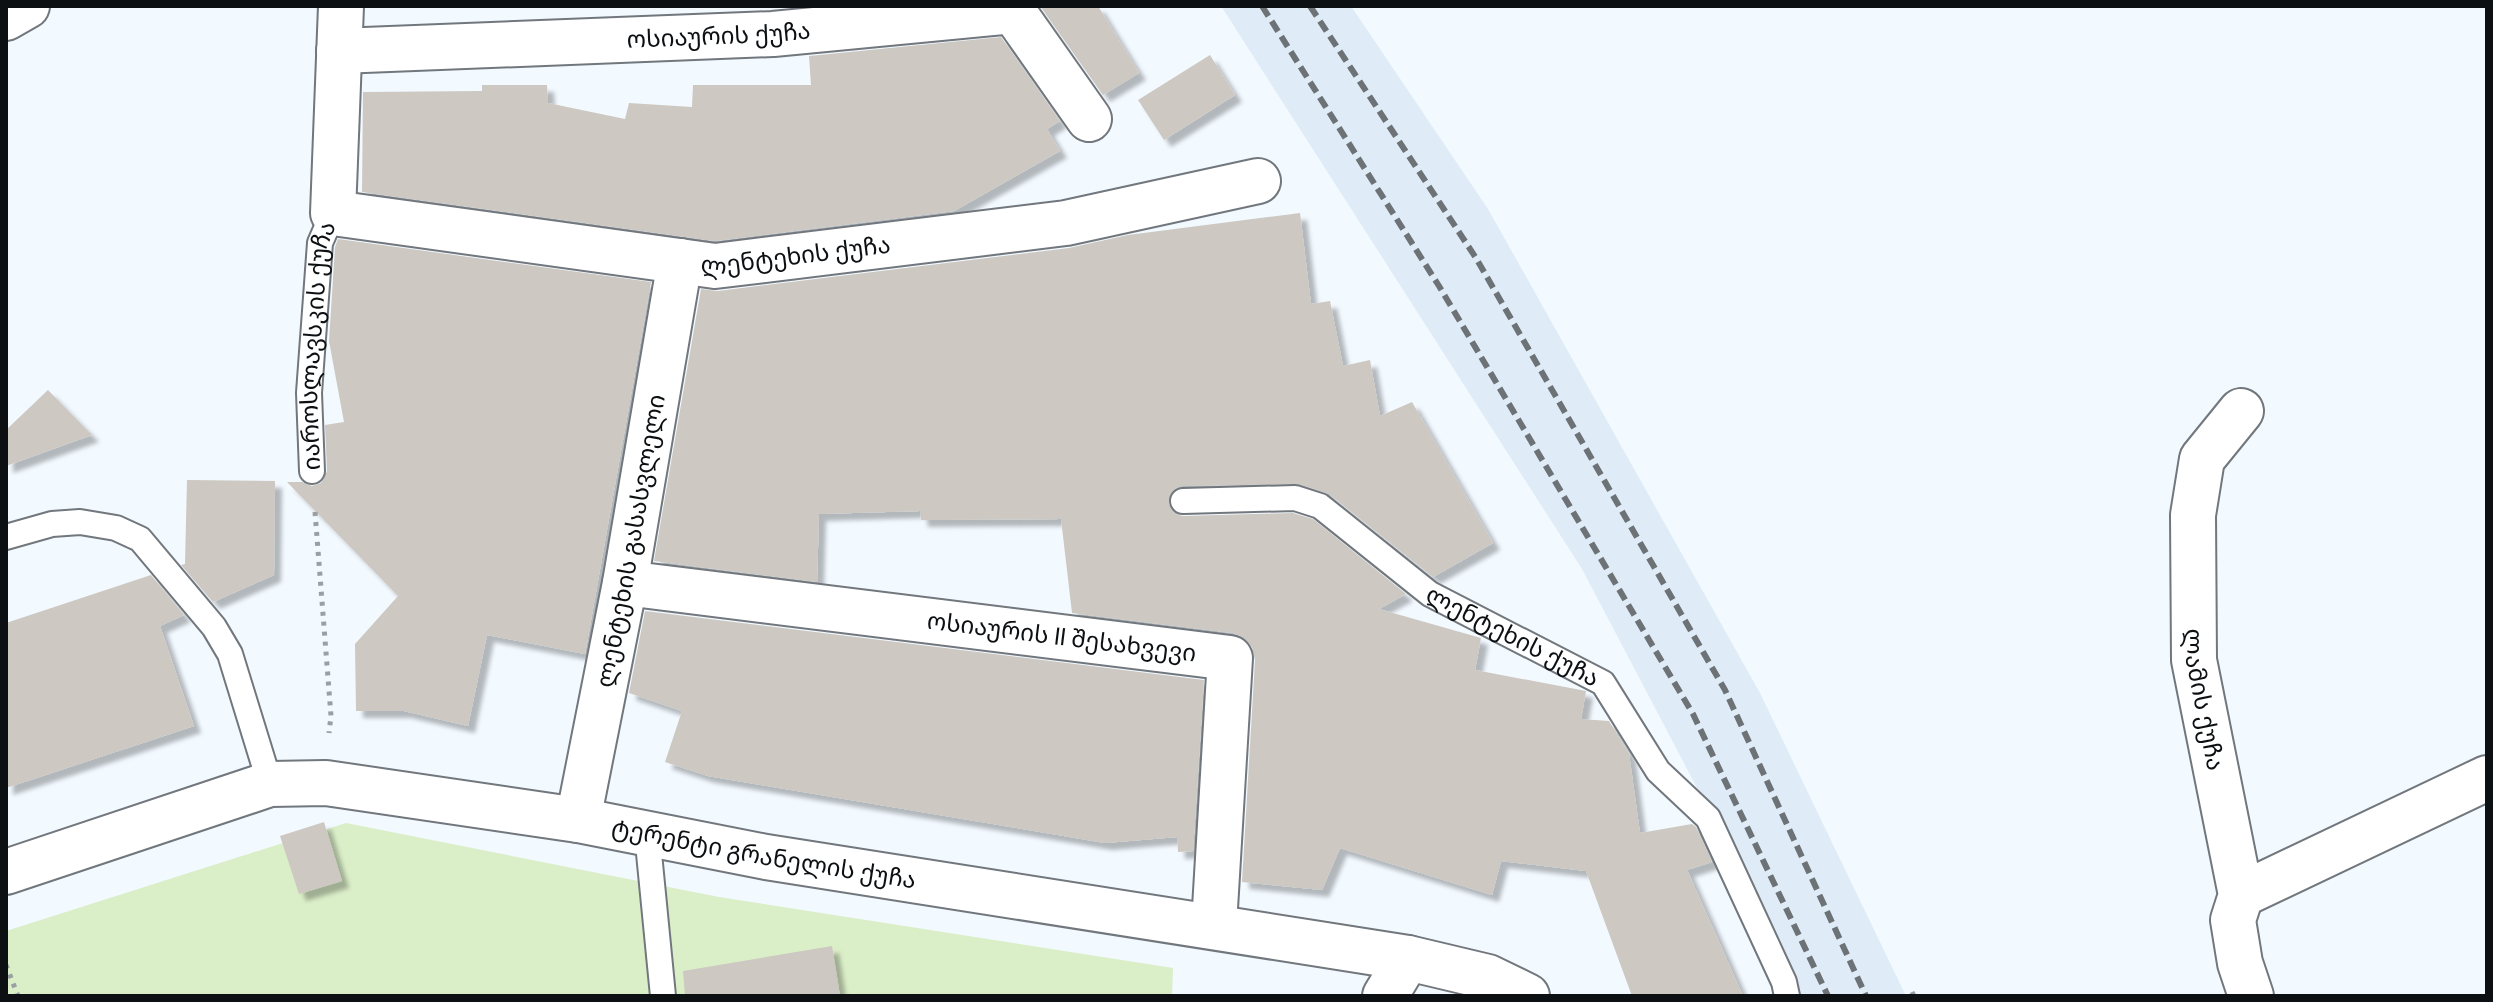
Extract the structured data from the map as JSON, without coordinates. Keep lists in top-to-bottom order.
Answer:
{
  "streets": {
    "street": [
      "ოსიაურის ქუჩა",
      "ლენტეხის ქუჩა",
      "იაროსლავსკის ქუჩა",
      "ლენტეხის გასასვლელი",
      "ოსიაურის II შესახვევი",
      "ლამის ქუჩა",
      "ტერენტი გრანელის ქუჩა"
    ]
  },
  "crossings": [
    ["ოსიაურის ქუჩა", "იაროსლავსკის ქუჩა"],
    ["ლენტეხის ქუჩა", "იაროსლავსკის ქუჩა"],
    ["ლენტეხის ქუჩა", "ლენტეხის გასასვლელი"],
    ["იაროსლავსკის ქუჩა", "ტერენტი გრანელის ქუჩა"],
    ["ლენტეხის გასასვლელი", "ოსიაურის II შესახვევი"],
    ["ლენტეხის გასასვლელი", "ტერენტი გრანელის ქუჩა"],
    ["ოსიაურის II შესახვევი", "ტერენტი გრანელის ქუჩა"]
  ]
}
